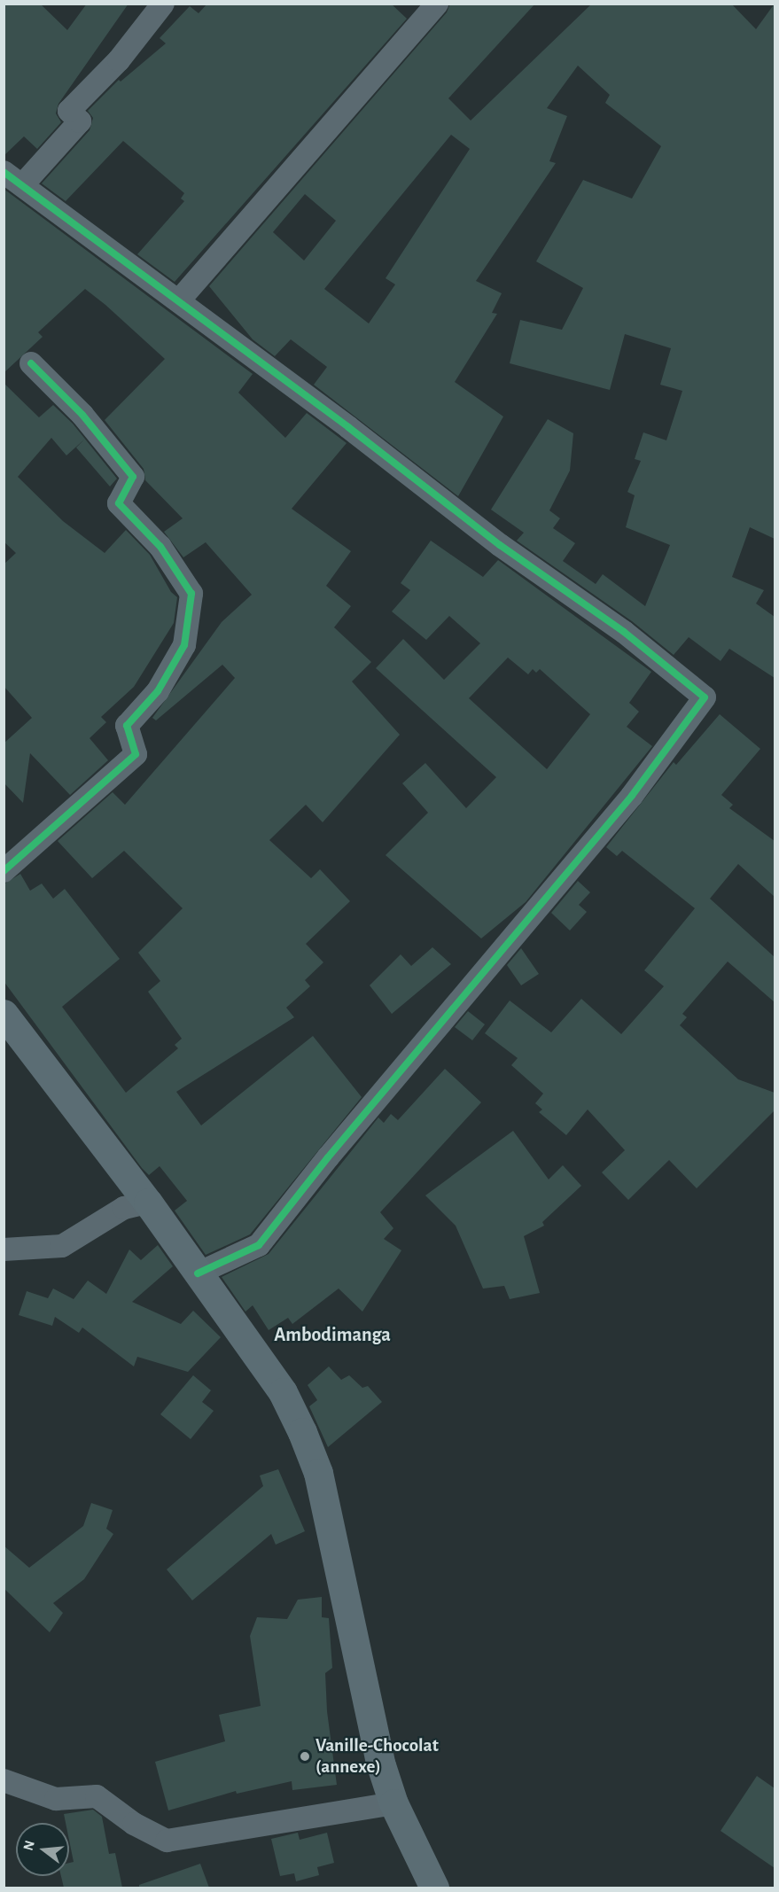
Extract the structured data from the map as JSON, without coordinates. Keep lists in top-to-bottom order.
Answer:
{
  "districts": ["Ambodimanga"],
  "places": ["Vanille-Chocolat (annexe)"],
  "north": "left"
}
